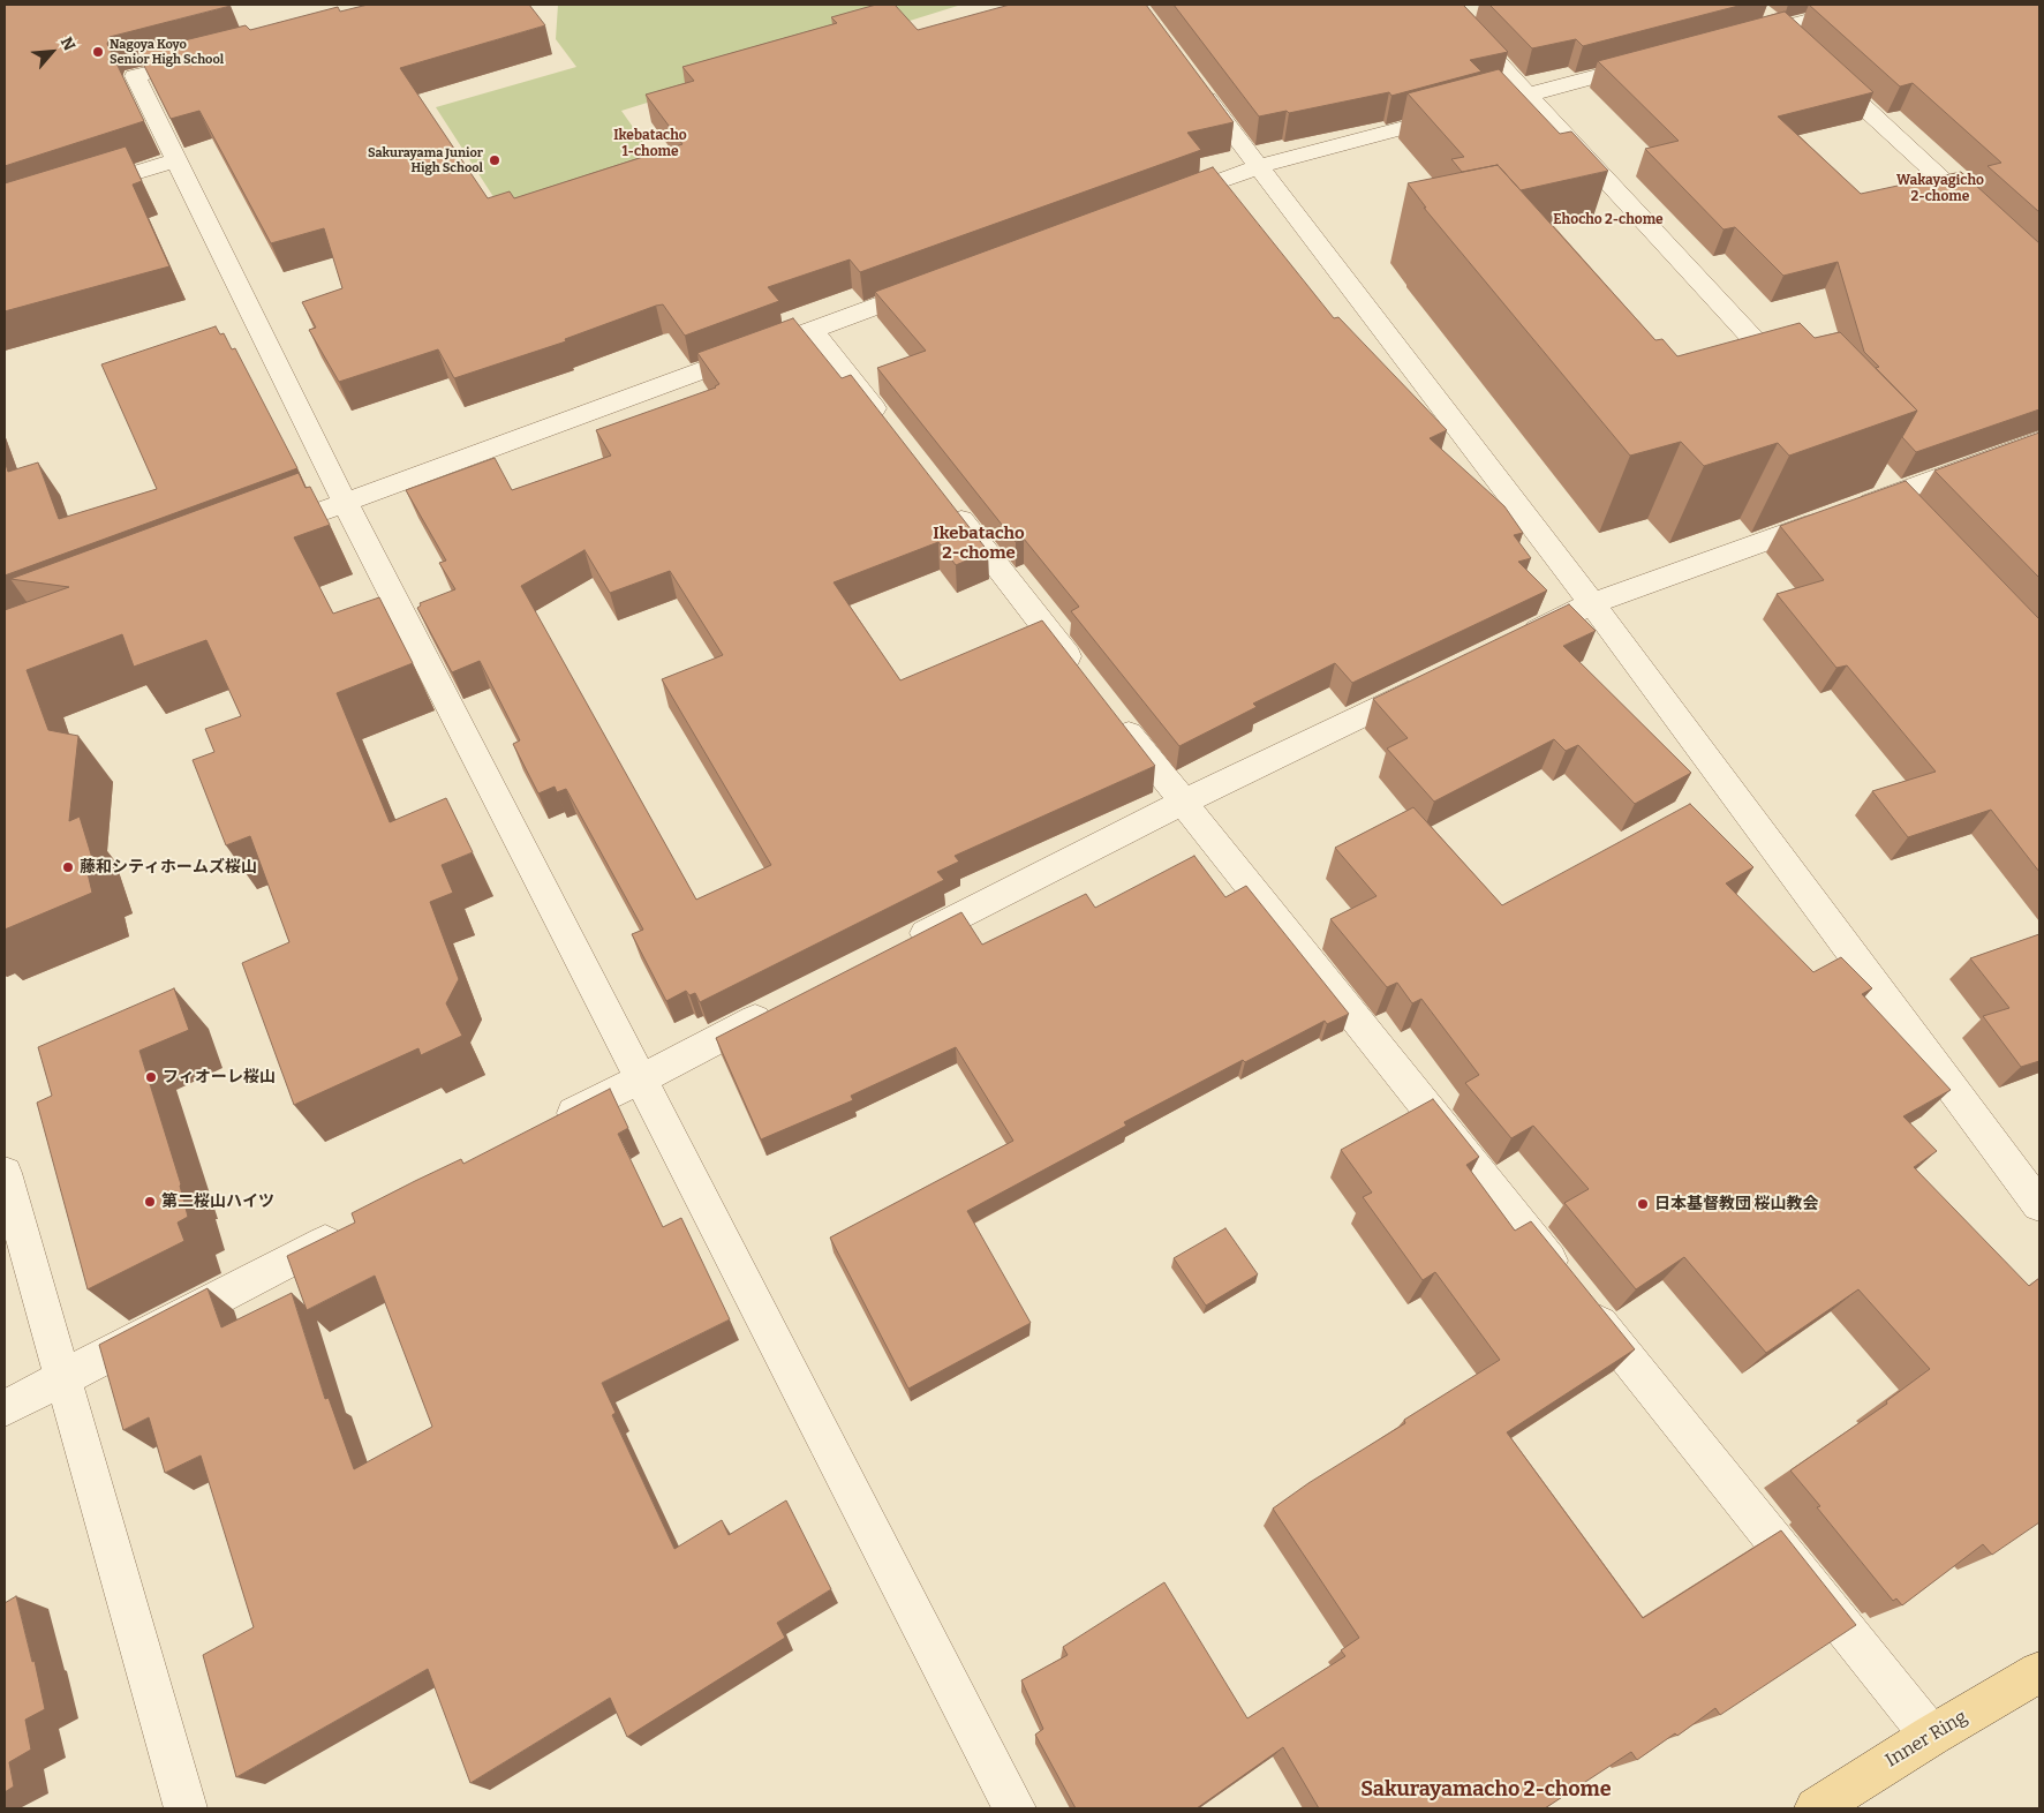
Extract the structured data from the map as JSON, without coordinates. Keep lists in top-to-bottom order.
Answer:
{
  "streets": {
    "main road": ["Inner Ring"]
  },
  "districts": [
    "Ikebatacho 1-chome",
    "Wakayagicho 2-chome",
    "Ehocho 2-chome",
    "Ikebatacho 2-chome",
    "Sakurayamacho 2-chome"
  ],
  "places": [
    "Nagoya Koyo Senior High School",
    "Sakurayama Junior High School",
    "藤和シティホームズ桜山",
    "フィオーレ桜山",
    "第二桜山ハイツ",
    "日本基督教団 桜山教会"
  ],
  "north": "top right"
}
